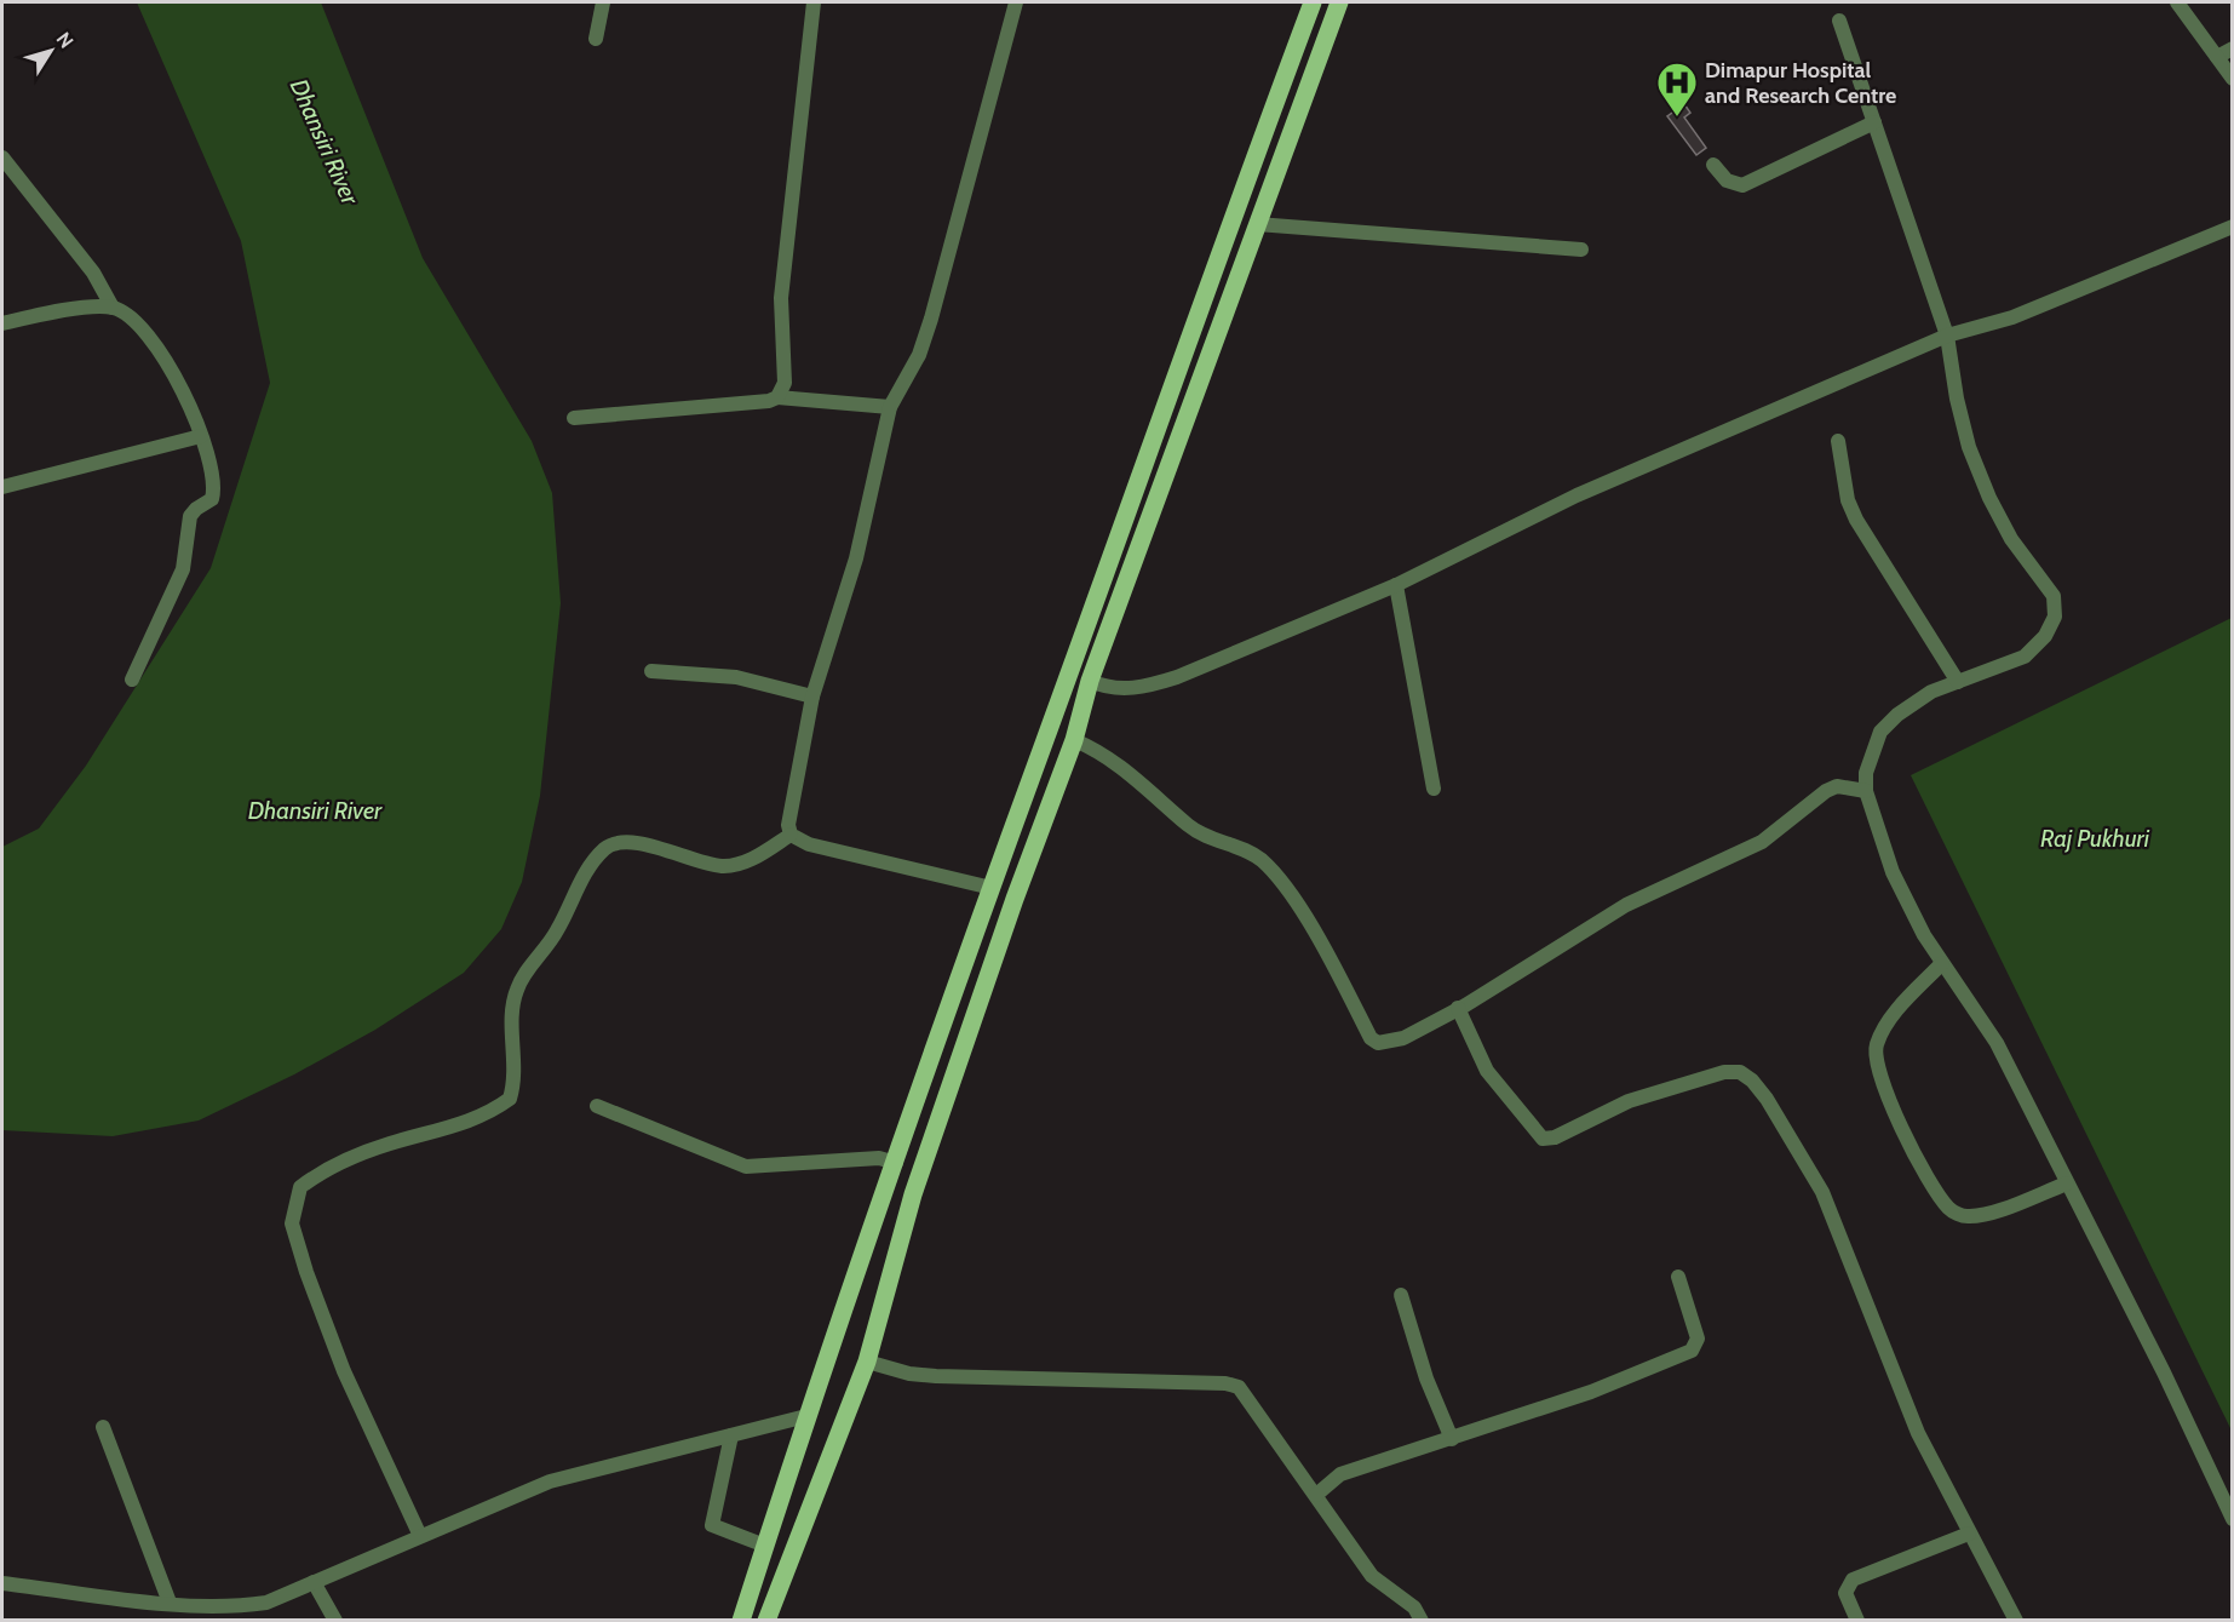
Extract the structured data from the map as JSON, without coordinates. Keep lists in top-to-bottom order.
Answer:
{
  "water": ["Dhansiri River", "Raj Pukhuri"],
  "places": {
    "hospital": ["Dimapur Hospital and Research Centre"]
  },
  "north": "top right"
}
